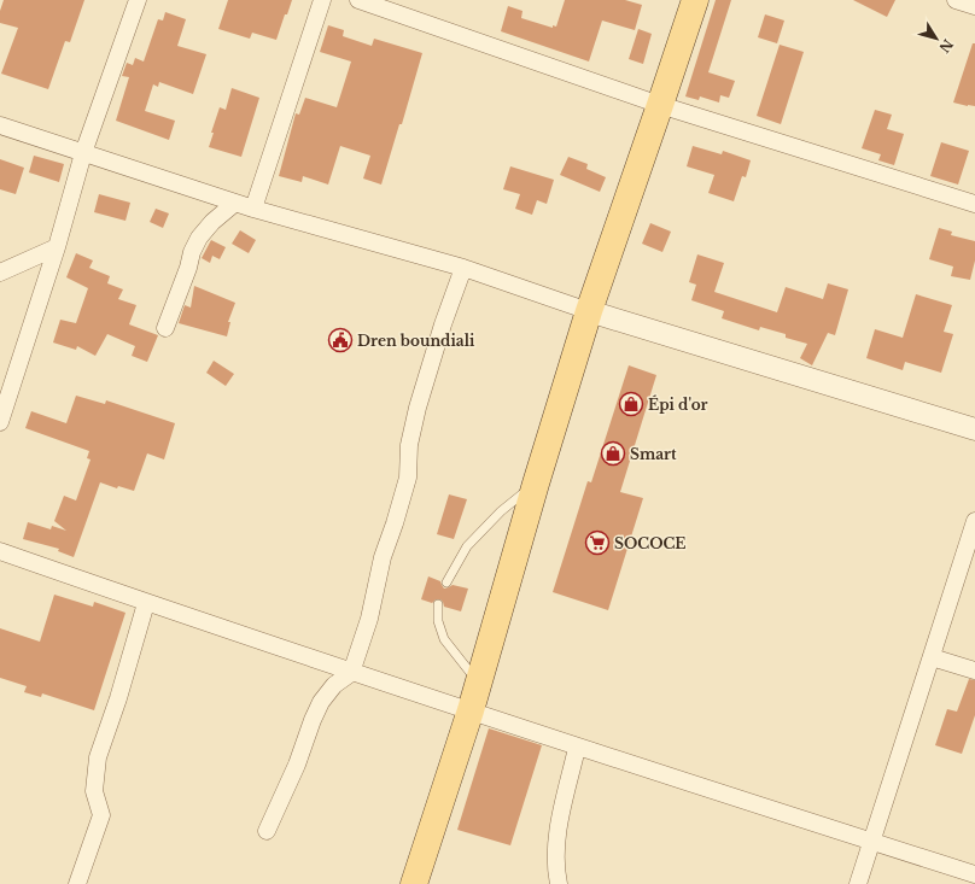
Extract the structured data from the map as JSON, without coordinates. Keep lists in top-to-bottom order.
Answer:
{
  "places": {
    "public building": ["Dren boundiali"],
    "shop": ["Épi d'or", "Smart"],
    "supermarket": ["SOCOCE"]
  },
  "north": "bottom right"
}
